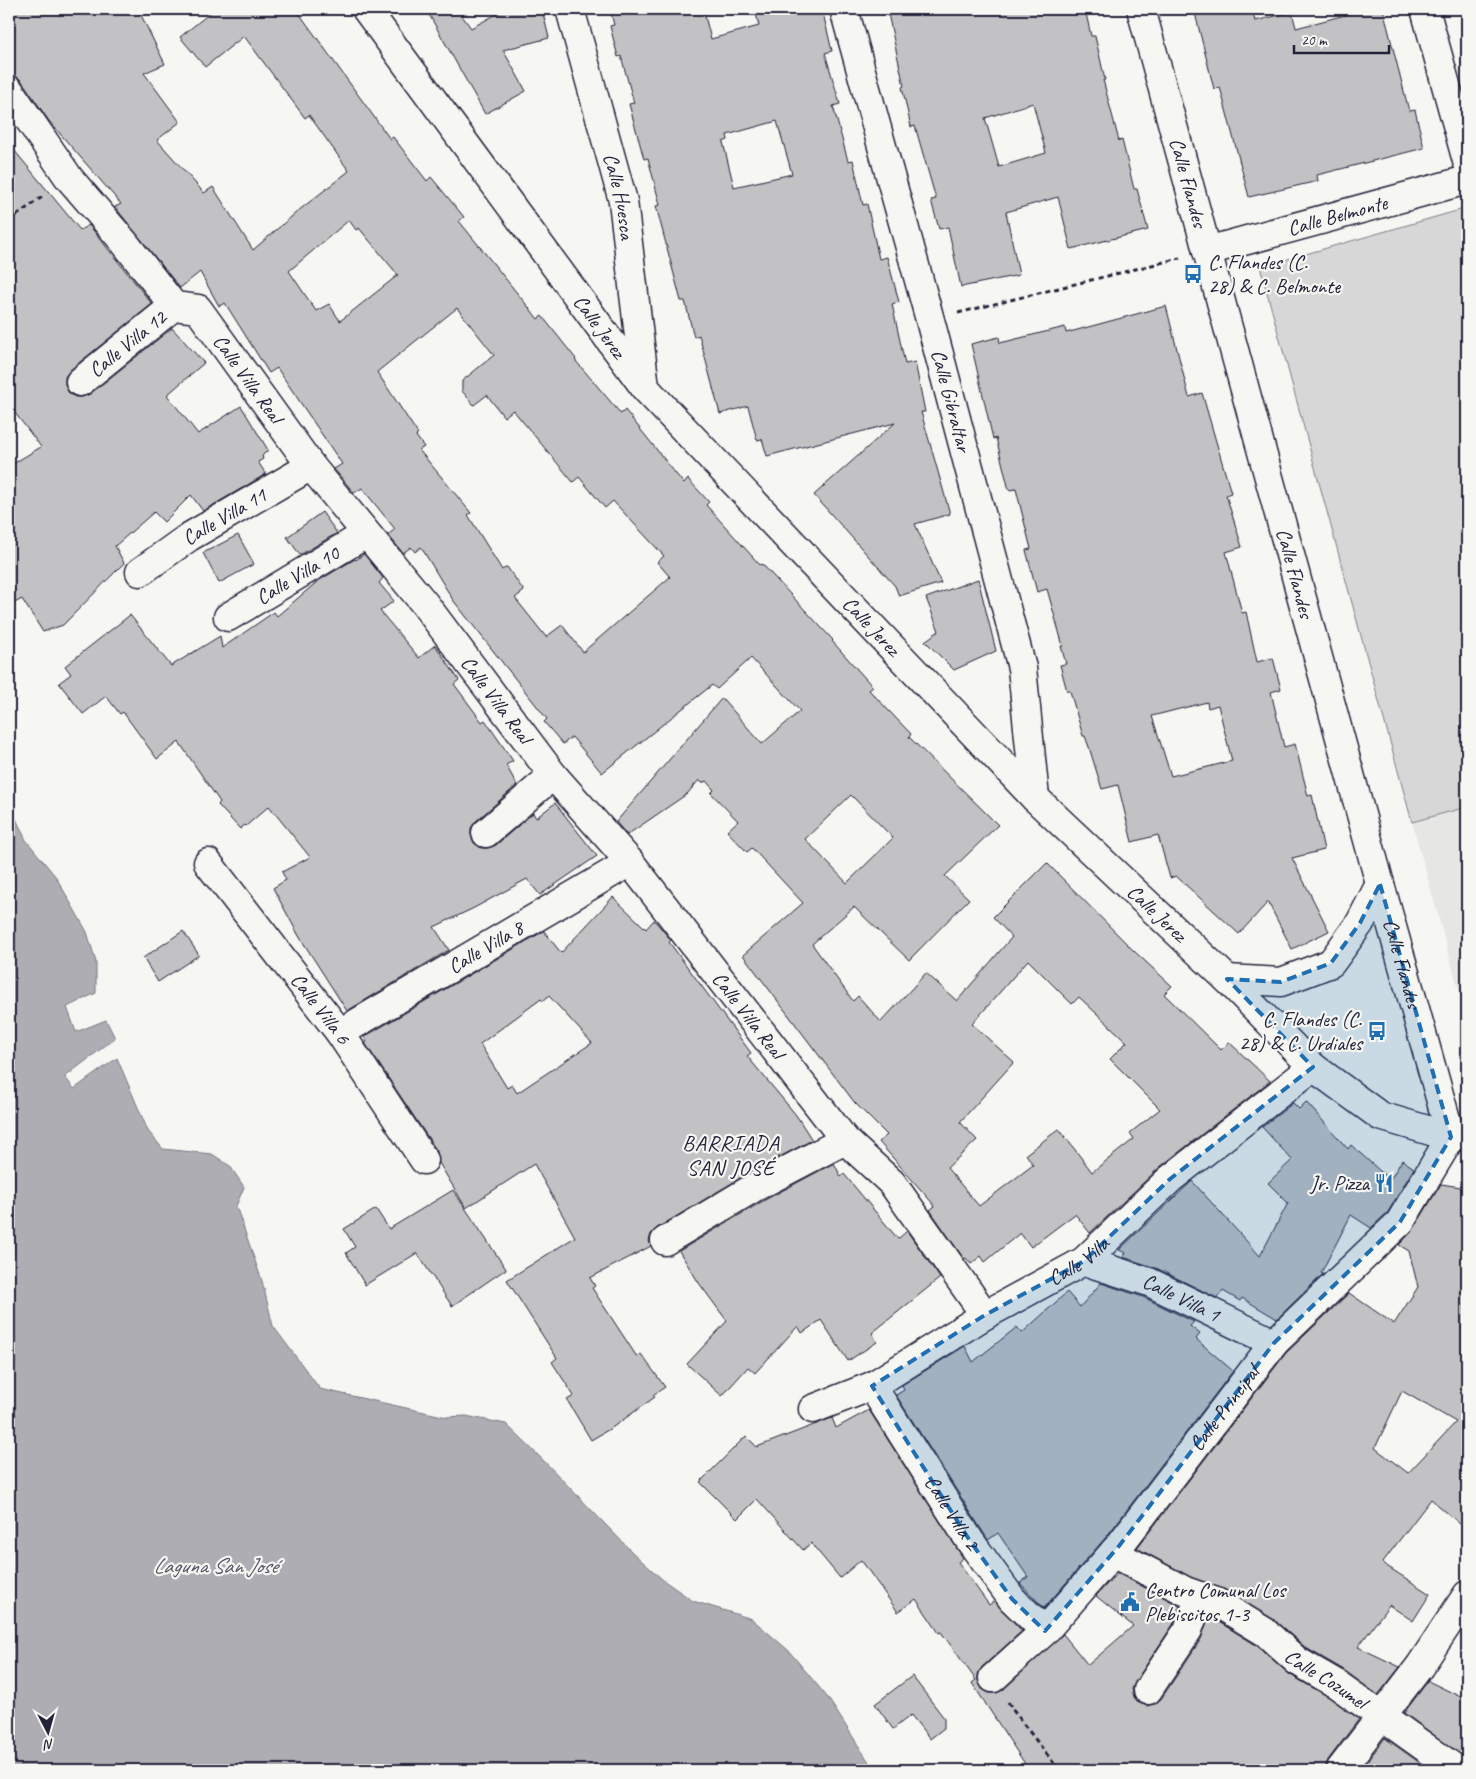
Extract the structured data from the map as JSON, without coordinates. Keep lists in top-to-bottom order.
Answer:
{
  "streets": {
    "street": [
      "Calle Flandes",
      "Calle Huesca",
      "Calle Belmonte",
      "Calle Jerez",
      "Calle Villa 12",
      "Calle Villa Real",
      "Calle Gibraltar",
      "Calle Villa 11",
      "Calle Villa 10",
      "Calle Villa 8",
      "Calle Villa 6",
      "Calle Villa",
      "Calle Villa 1",
      "Calle Principal",
      "Calle Villa 2",
      "Calle Cozumel"
    ]
  },
  "crossings": [
    ["Calle Flandes", "Calle Belmonte"],
    ["Calle Flandes", "Calle Jerez"],
    ["Calle Flandes", "Calle Principal"],
    ["Calle Huesca", "Calle Jerez"],
    ["Calle Jerez", "Calle Gibraltar"],
    ["Calle Jerez", "Calle Villa"],
    ["Calle Jerez", "Calle Principal"],
    ["Calle Villa 12", "Calle Villa Real"],
    ["Calle Villa Real", "Calle Villa 11"],
    ["Calle Villa Real", "Calle Villa 10"],
    ["Calle Villa Real", "Calle Villa 8"],
    ["Calle Villa Real", "Calle Villa"],
    ["Calle Villa 8", "Calle Villa 6"],
    ["Calle Villa", "Calle Villa 1"],
    ["Calle Villa", "Calle Villa 2"],
    ["Calle Villa 1", "Calle Principal"],
    ["Calle Principal", "Calle Villa 2"],
    ["Calle Principal", "Calle Cozumel"]
  ],
  "districts": ["BARRIADA SAN JOSÉ"],
  "water": ["Laguna San José"],
  "places": {
    "bus stop": ["C. Flandes (C. 28) & C. Belmonte", "C. Flandes (C. 28) & C. Urdiales"],
    "restaurant": ["Jr. Pizza"],
    "public building": ["Centro Comunal Los Plebiscitos 1-3"]
  },
  "scale_bar": "20 m",
  "north": "bottom"
}
